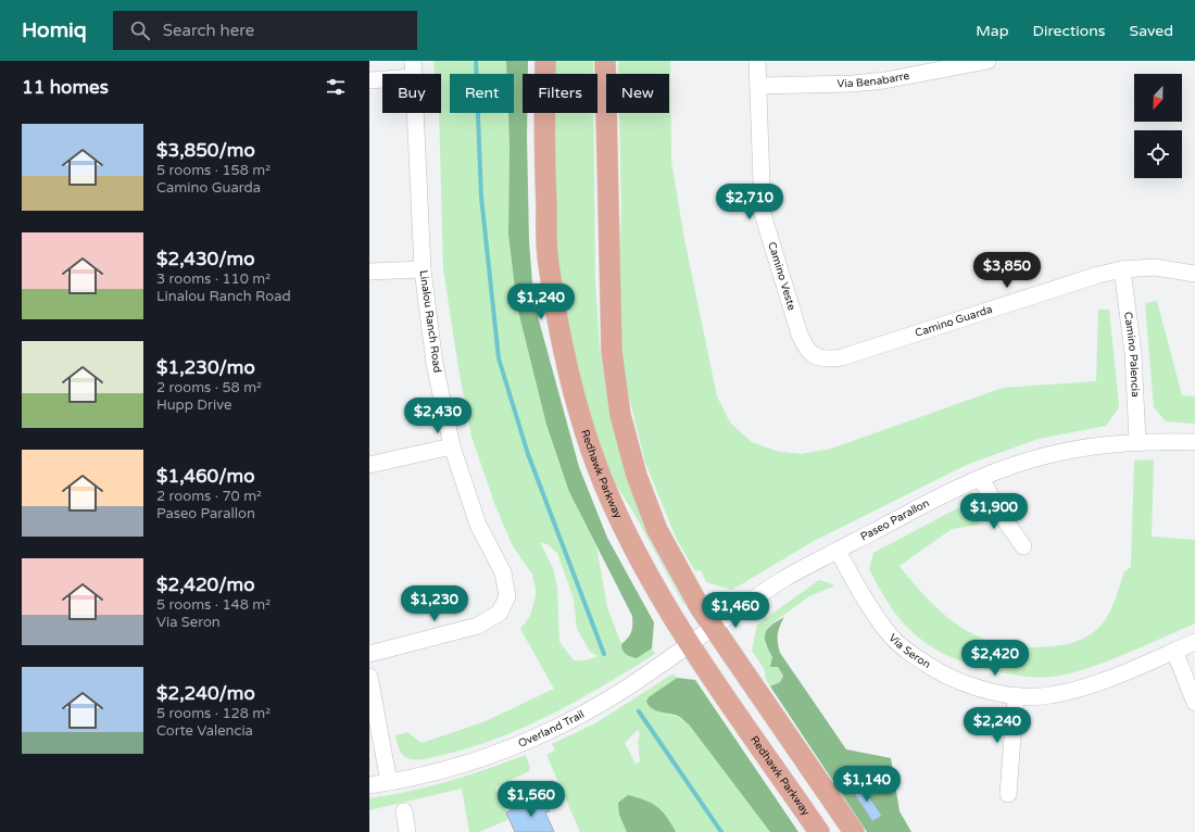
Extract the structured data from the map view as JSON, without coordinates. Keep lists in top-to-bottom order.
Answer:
{
  "streets": {
    "main road": ["Redhawk Parkway"],
    "street": [
      "Via Benabarre",
      "Camino Veste",
      "Linalou Ranch Road",
      "Camino Guarda",
      "Camino Palencia",
      "Paseo Parallon",
      "Via Seron",
      "Overland Trail"
    ]
  },
  "crossings": [
    ["Via Benabarre", "Camino Veste"],
    ["Camino Veste", "Camino Guarda"],
    ["Camino Guarda", "Camino Palencia"],
    ["Camino Palencia", "Paseo Parallon"],
    ["Redhawk Parkway", "Overland Trail"],
    ["Paseo Parallon", "Via Seron"],
    ["Paseo Parallon", "Overland Trail"]
  ],
  "north": "bottom",
  "page": {
    "header": "Homiq",
    "search": "Search here",
    "nav": ["Map", "Directions", "Saved"],
    "heading": "11 homes",
    "chip": [
      "Buy",
      "Rent",
      "Filters",
      "New"
    ],
    "list": [
      {
        "name": "$3,850/mo",
        "note": "5 rooms · 158 m² · Camino Guarda"
      },
      {
        "name": "$2,430/mo",
        "note": "3 rooms · 110 m² · Linalou Ranch Road"
      },
      {
        "name": "$1,230/mo",
        "note": "2 rooms · 58 m² · Hupp Drive"
      },
      {
        "name": "$1,460/mo",
        "note": "2 rooms · 70 m² · Paseo Parallon"
      },
      {
        "name": "$2,420/mo",
        "note": "5 rooms · 148 m² · Via Seron"
      },
      {
        "name": "$2,240/mo",
        "note": "5 rooms · 128 m² · Corte Valencia"
      }
    ],
    "price": [
      "$2,710",
      "$3,850",
      "$1,240",
      "$2,430",
      "$1,900",
      "$1,230",
      "$1,460",
      "$2,420",
      "$2,240",
      "$1,140",
      "$1,560"
    ]
  }
}
